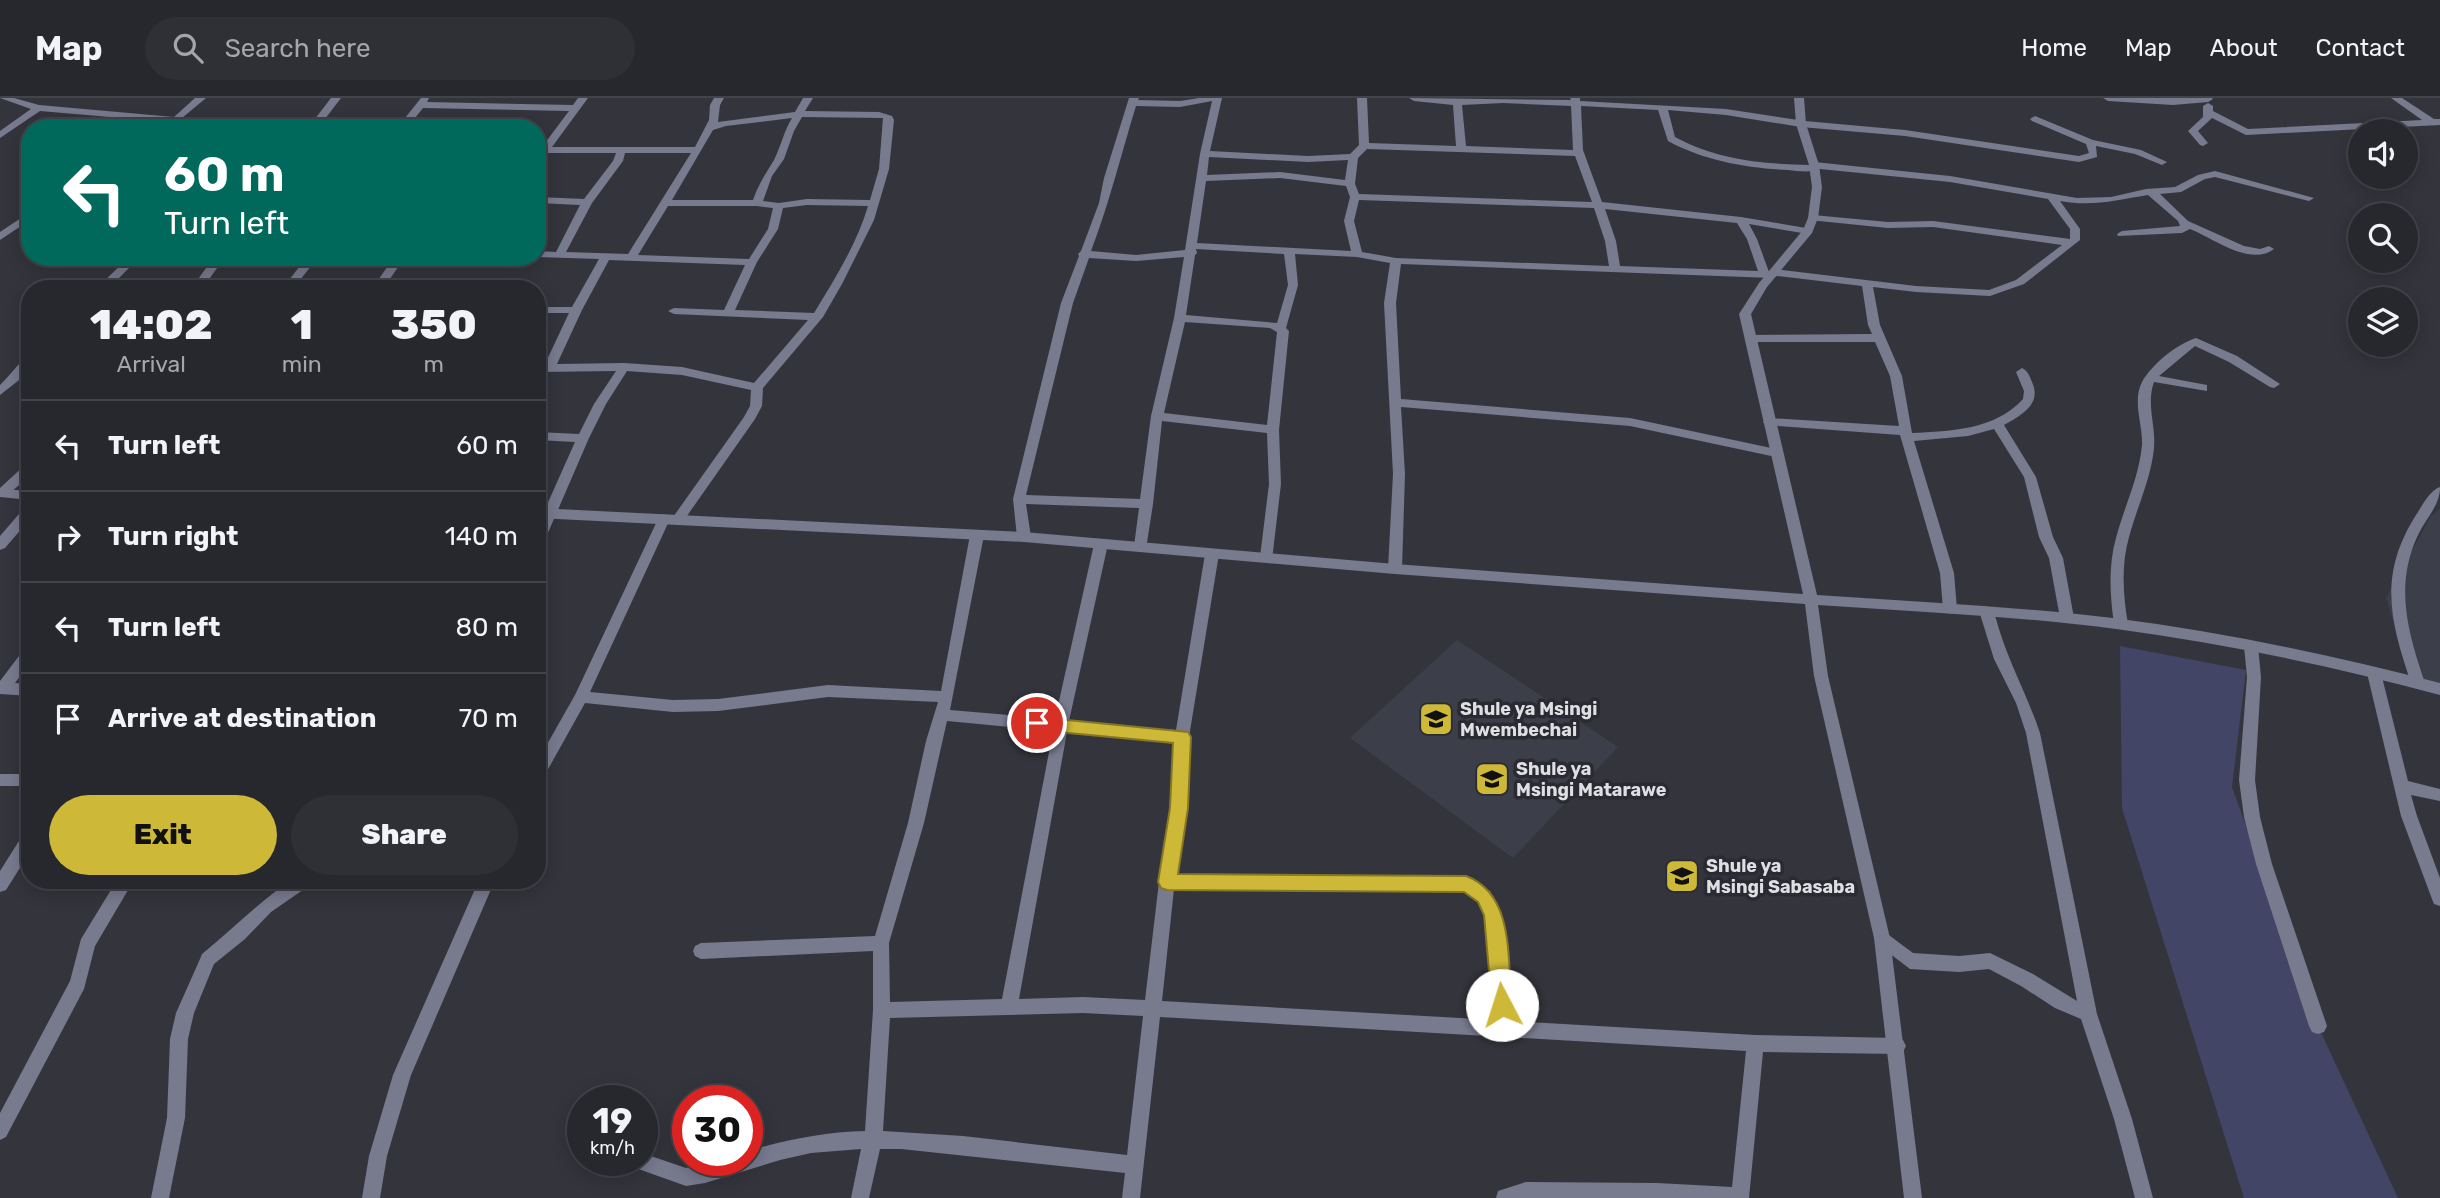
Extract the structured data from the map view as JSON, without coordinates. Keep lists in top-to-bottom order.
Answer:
{
  "places": {
    "school or university": ["Shule ya Msingi Mwembechai", "Shule ya Msingi Matarawe", "Shule ya Msingi Sabasaba"]
  },
  "page": {
    "header": "Map",
    "search": "Search here",
    "nav": [
      "Home",
      "Map",
      "About",
      "Contact"
    ],
    "turn": ["60 m", "Turn left"],
    "eta": [
      "14:02",
      "Arrival",
      "1",
      "min",
      "350",
      "m"
    ],
    "list": [
      {
        "name": "Turn left",
        "value": "60 m"
      },
      {
        "name": "Turn right",
        "value": "140 m"
      },
      {
        "name": "Turn left",
        "value": "80 m"
      },
      {
        "name": "Arrive at destination",
        "value": "70 m"
      }
    ],
    "buttons": ["Exit", "Share"],
    "speed": "19 km/h",
    "limit": "30"
  }
}
